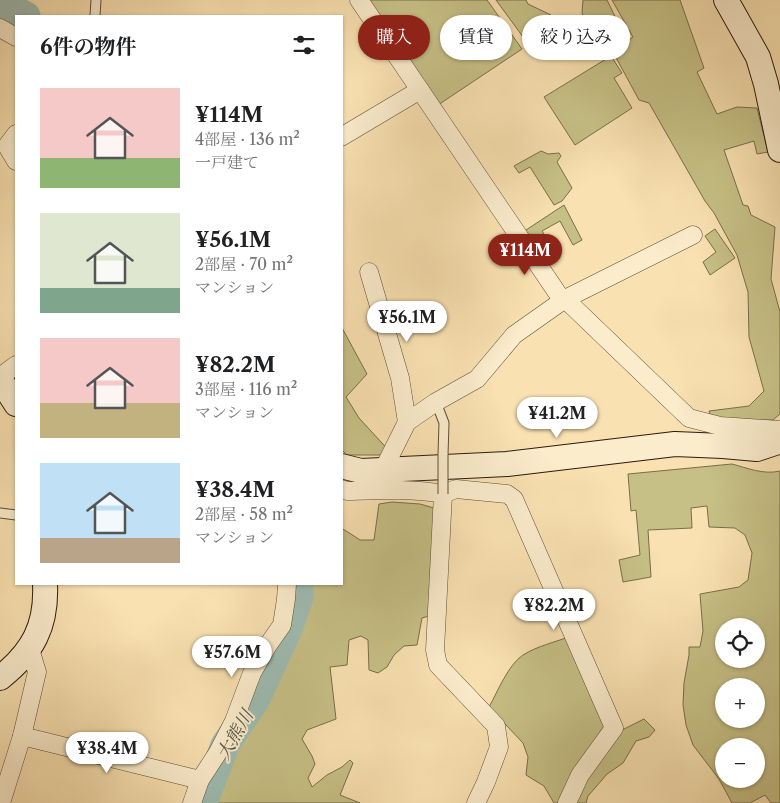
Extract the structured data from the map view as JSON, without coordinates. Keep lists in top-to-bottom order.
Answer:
{
  "water": ["大熊川"],
  "page": {
    "chip": ["購入", "賃貸", "絞り込み"],
    "heading": "6件の物件",
    "list": [
      {
        "name": "¥114M",
        "note": "4部屋 · 136 m² · 一戸建て"
      },
      {
        "name": "¥56.1M",
        "note": "2部屋 · 70 m² · マンション"
      },
      {
        "name": "¥82.2M",
        "note": "3部屋 · 116 m² · マンション"
      },
      {
        "name": "¥38.4M",
        "note": "2部屋 · 58 m² · マンション"
      }
    ],
    "price": [
      "¥114M",
      "¥56.1M",
      "¥41.2M",
      "¥82.2M",
      "¥57.6M",
      "¥38.4M"
    ],
    "map_buttons": ["+", "−"]
  }
}
